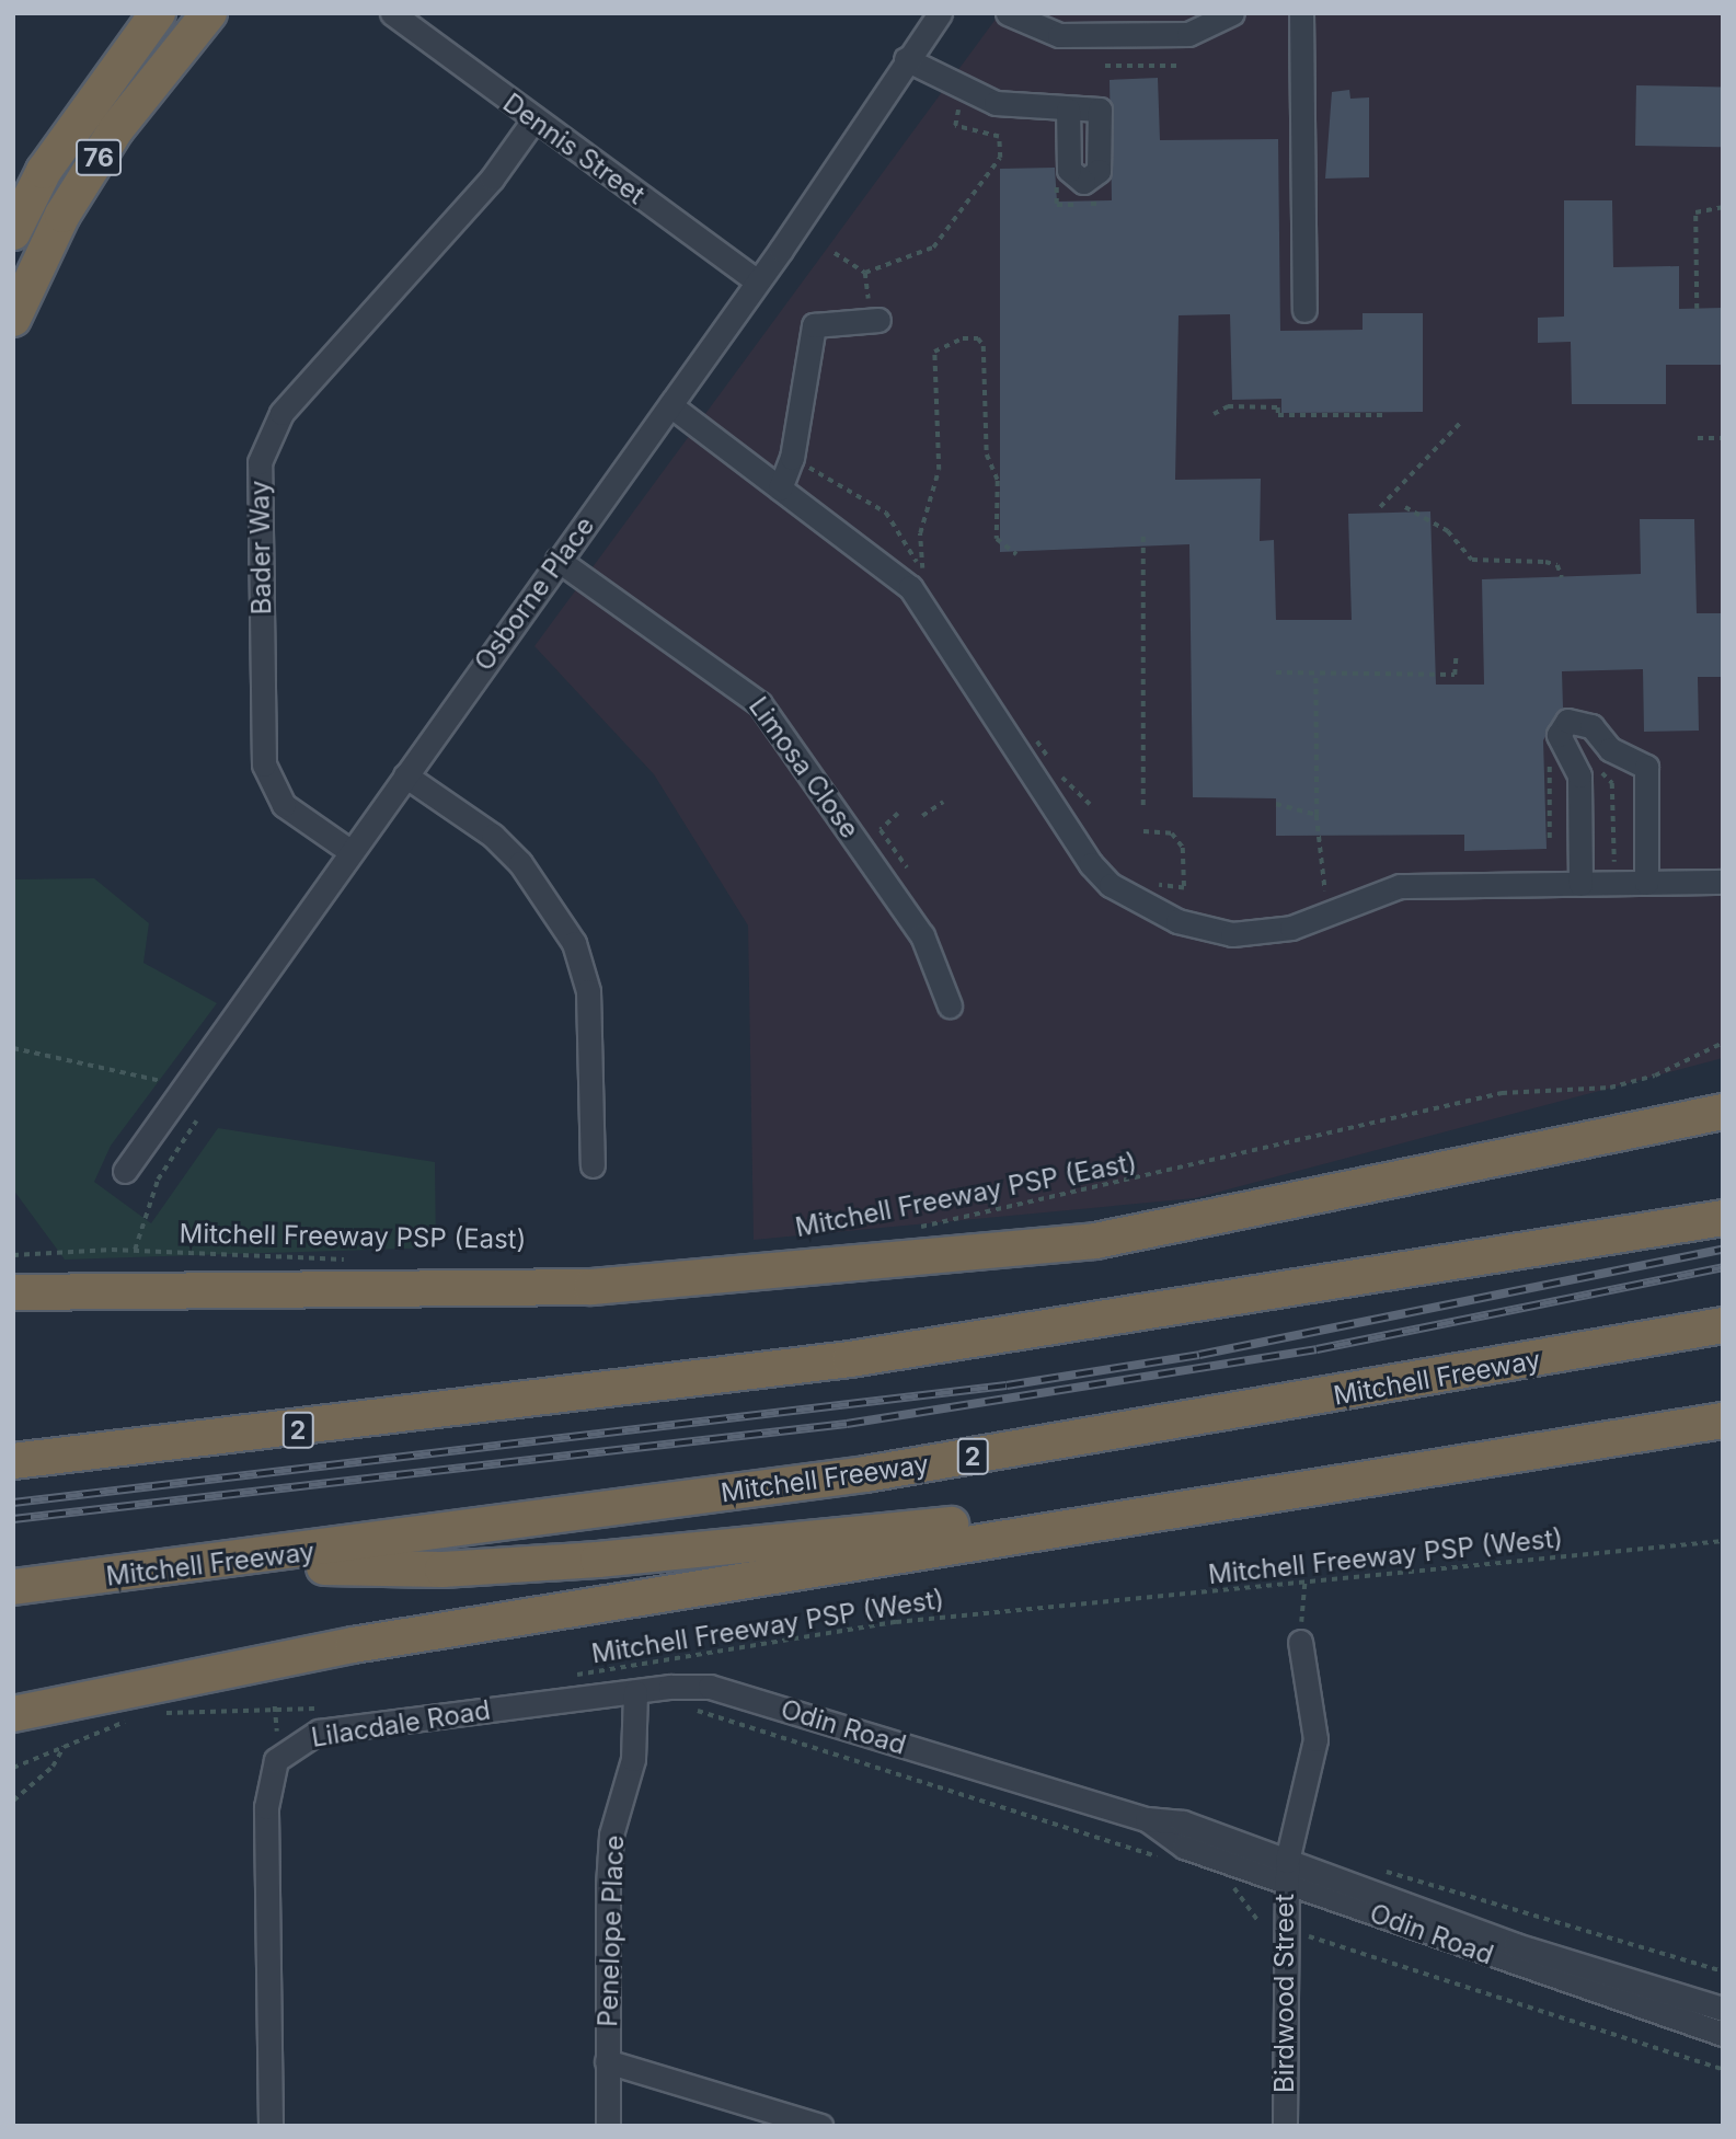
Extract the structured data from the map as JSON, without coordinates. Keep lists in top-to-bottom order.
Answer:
{
  "streets": {
    "highway": ["76", "Mitchell Freeway", "2"],
    "street": [
      "Dennis Street",
      "Bader Way",
      "Osborne Place",
      "Limosa Close",
      "Lilacdale Road",
      "Odin Road",
      "Penelope Place",
      "Birdwood Street"
    ],
    "path": ["Mitchell Freeway PSP (East)", "Mitchell Freeway PSP (West)"]
  },
  "crossings": [
    ["Dennis Street", "Bader Way"],
    ["Dennis Street", "Osborne Place"],
    ["Bader Way", "Osborne Place"],
    ["Osborne Place", "Limosa Close"],
    ["Lilacdale Road", "Odin Road"],
    ["Lilacdale Road", "Penelope Place"],
    ["Odin Road", "Birdwood Street"]
  ]
}
